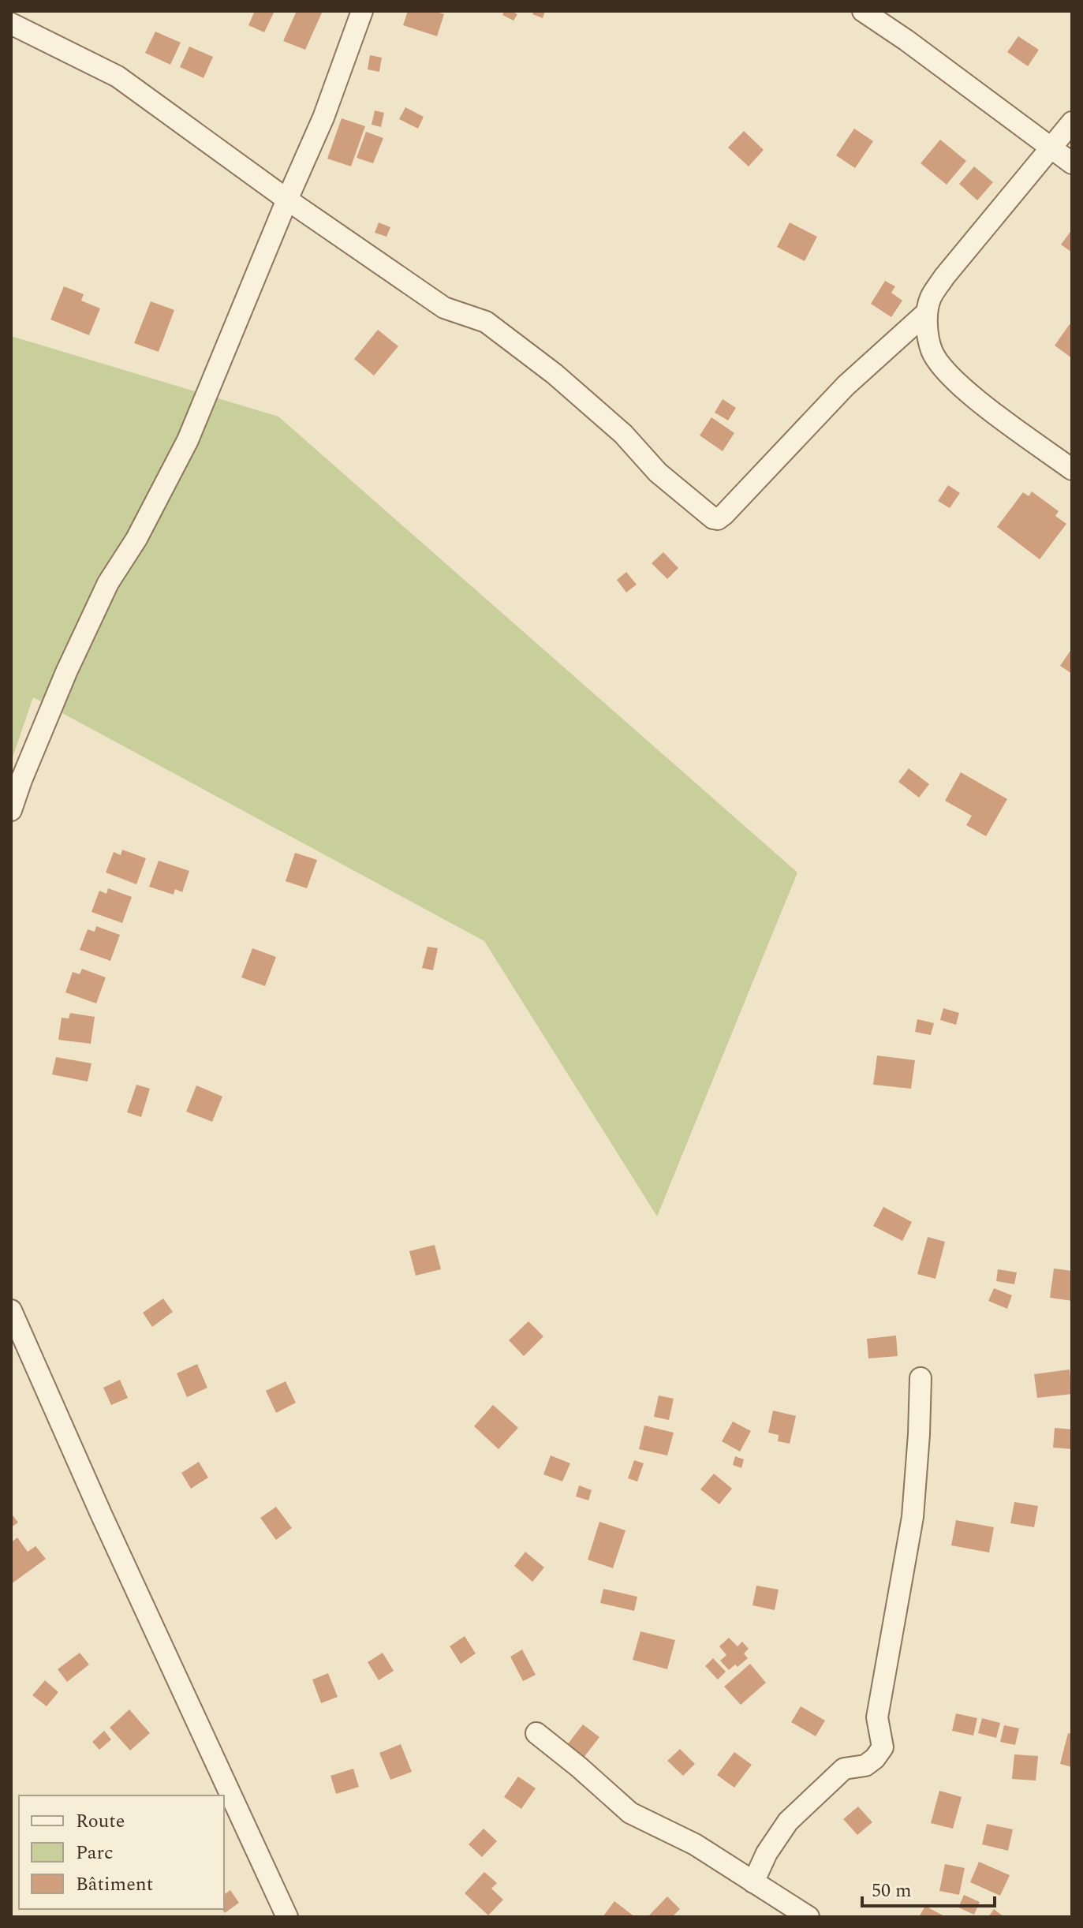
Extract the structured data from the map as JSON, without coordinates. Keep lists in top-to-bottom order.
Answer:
{
  "legend": ["Route", "Parc", "Bâtiment"],
  "scale_bar": "50 m"
}
